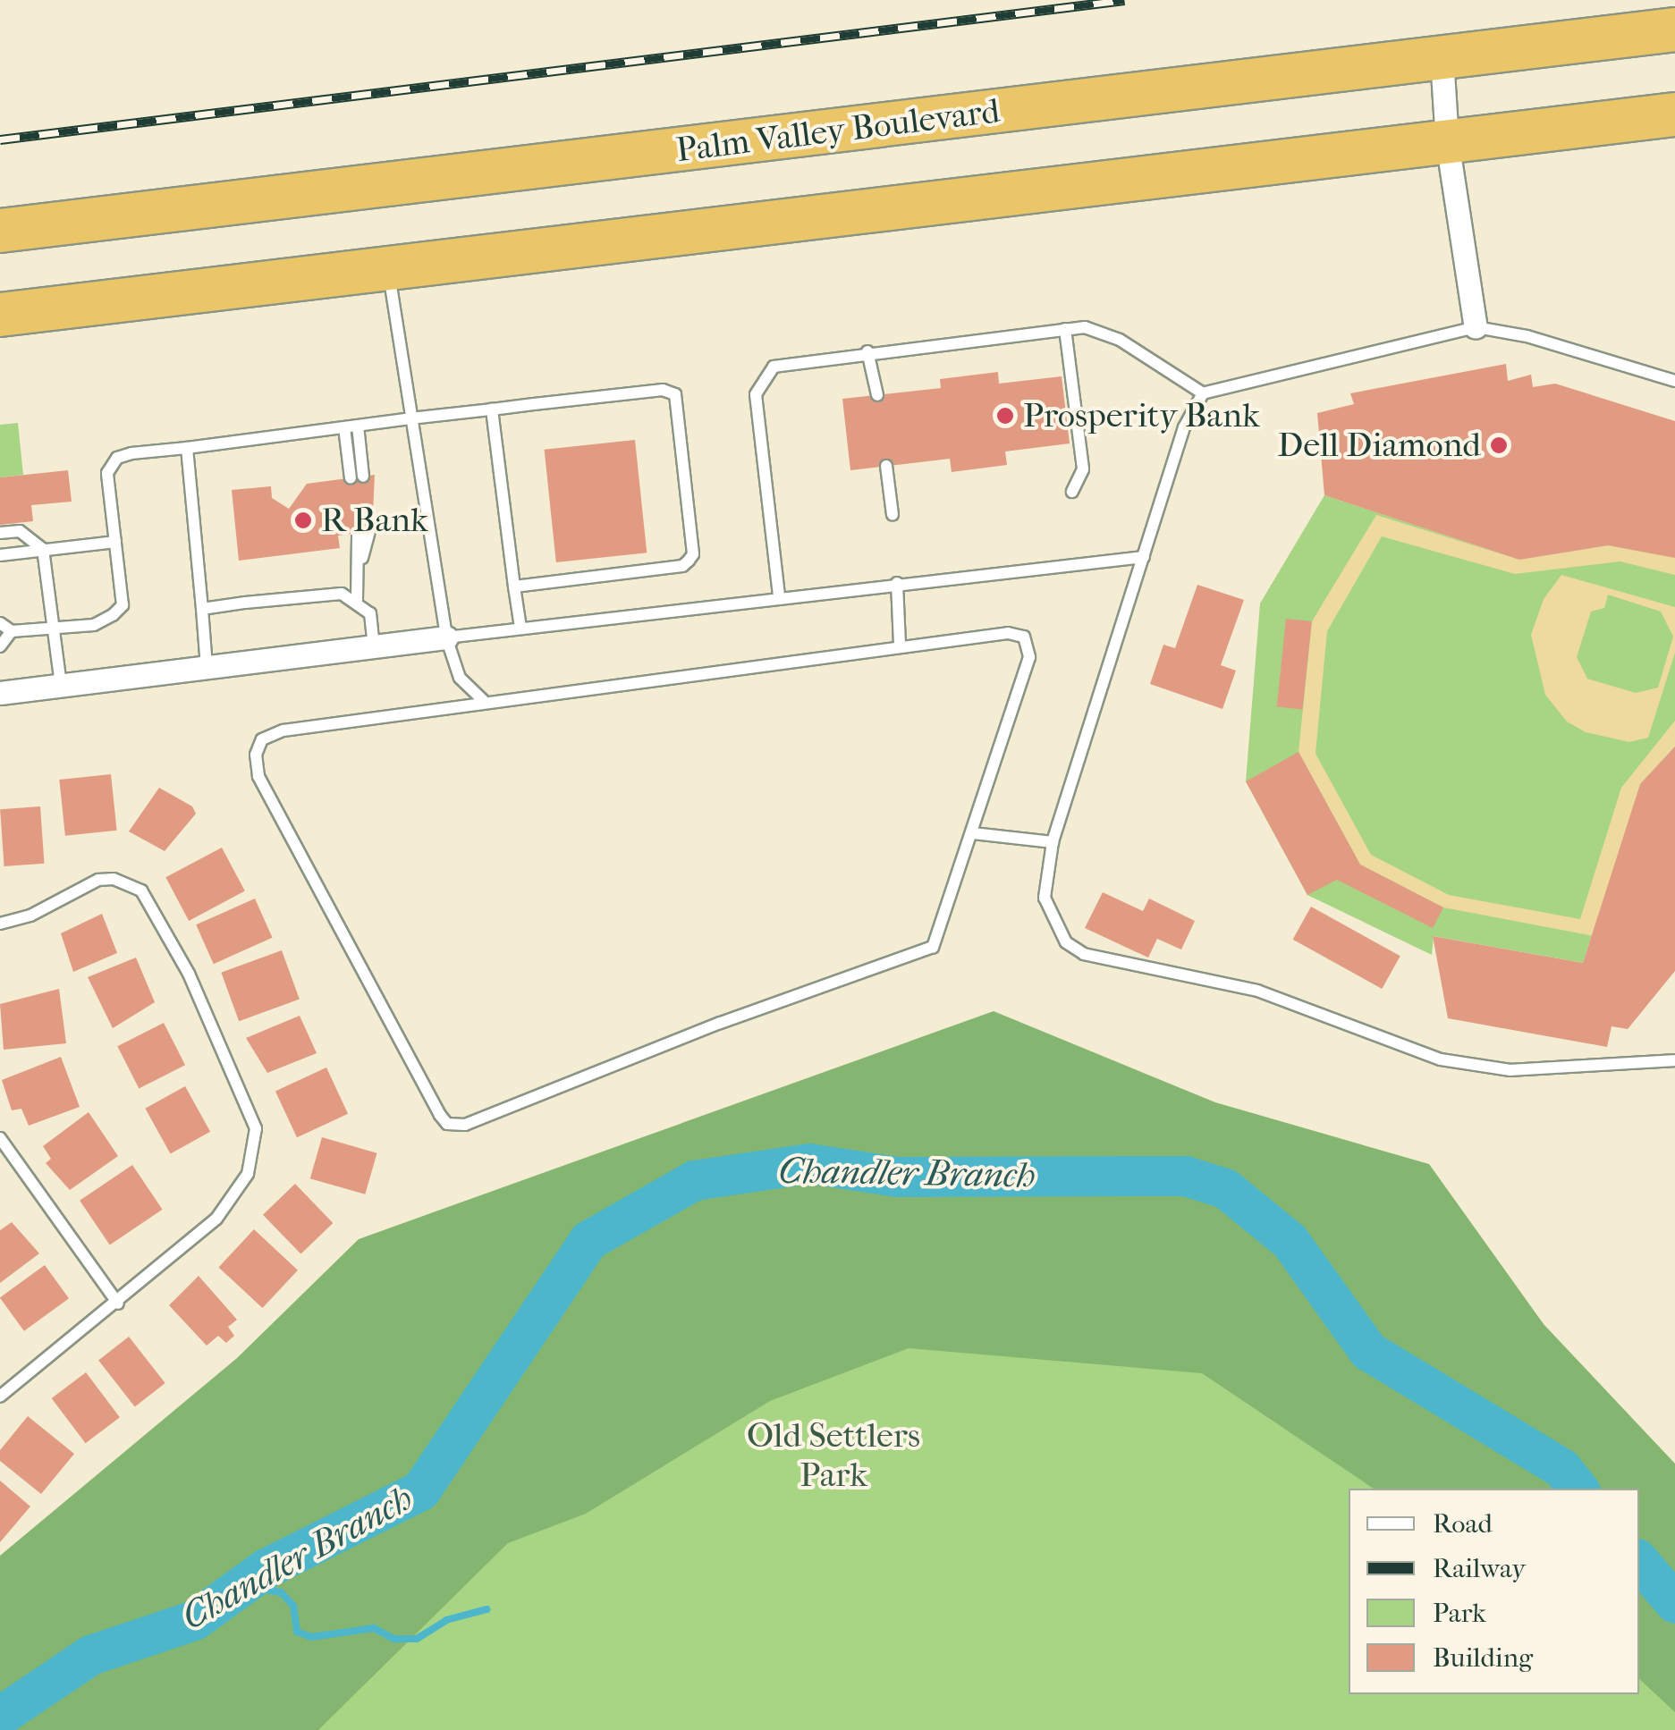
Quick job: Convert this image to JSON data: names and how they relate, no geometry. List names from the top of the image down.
{
  "streets": {
    "highway": ["Palm Valley Boulevard"]
  },
  "water": ["Chandler Branch"],
  "parks": ["Old Settlers Park"],
  "places": ["Prosperity Bank", "Dell Diamond", "R Bank"],
  "legend": [
    "Road",
    "Railway",
    "Park",
    "Building"
  ]
}
